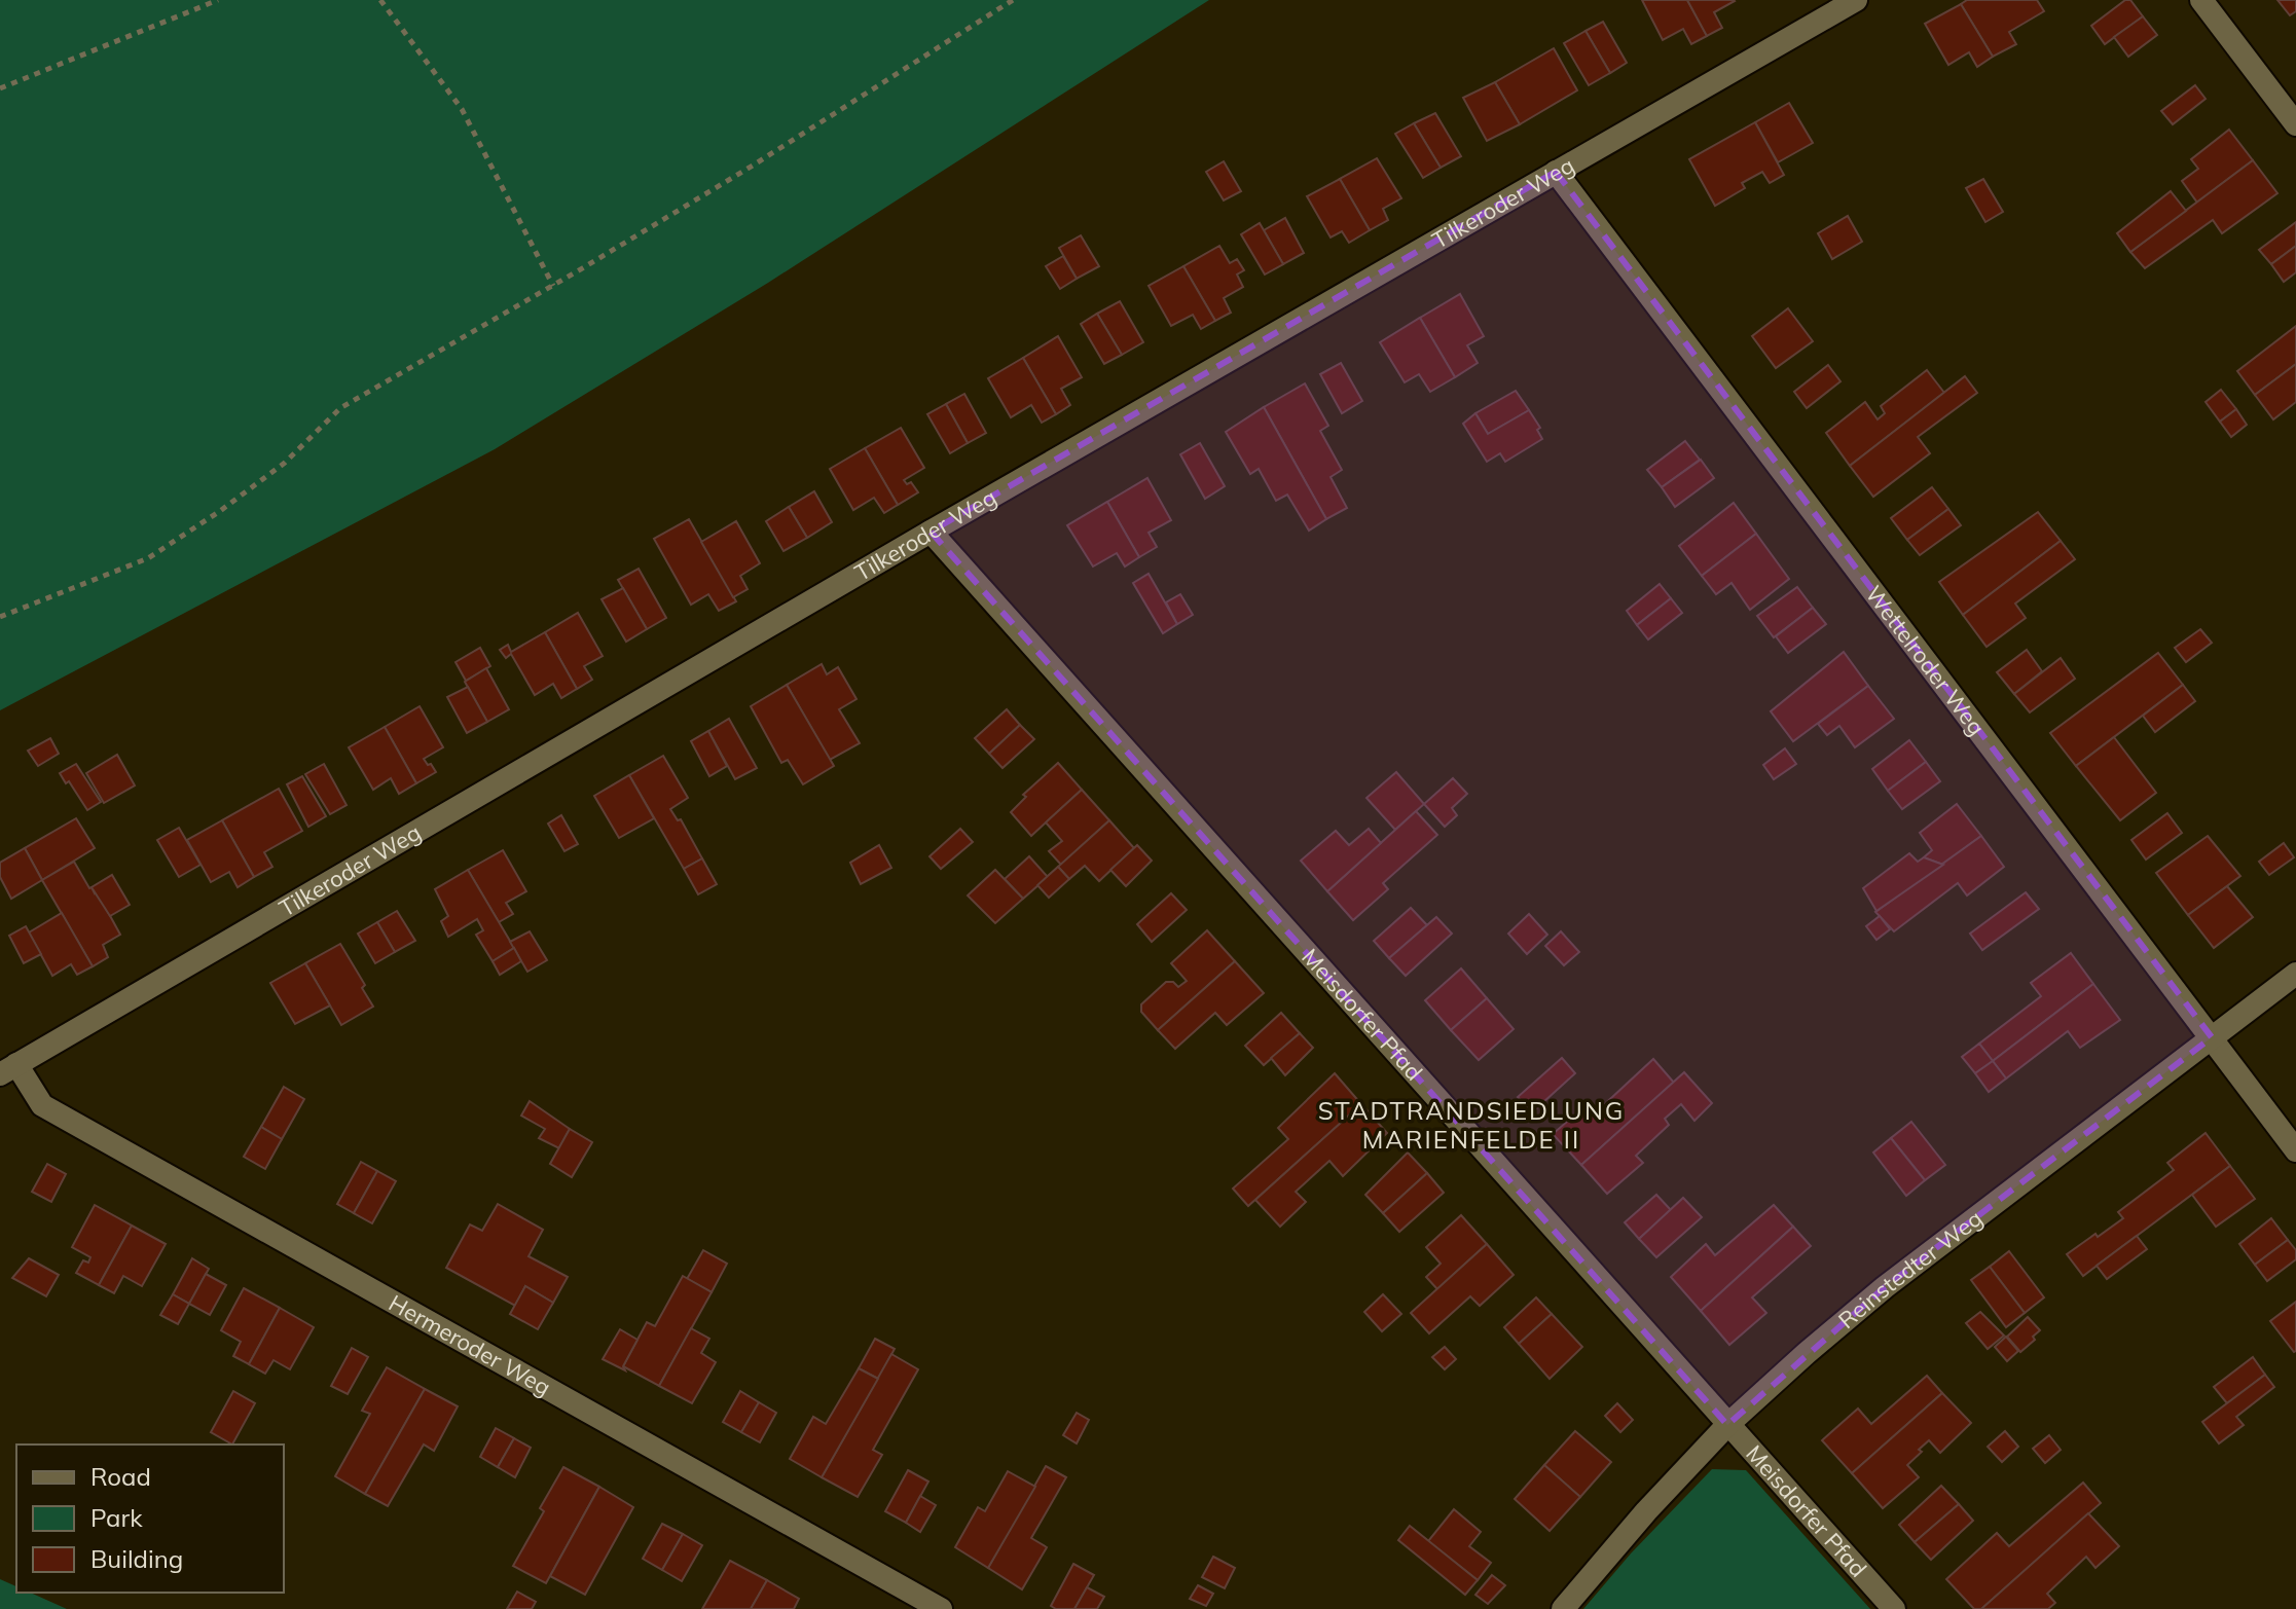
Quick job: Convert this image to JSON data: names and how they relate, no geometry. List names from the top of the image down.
{
  "streets": {
    "street": [
      "Tilkeroder Weg",
      "Wettelroder Weg",
      "Meisdorfer Pfad",
      "Reinstedter Weg",
      "Hermeroder Weg"
    ]
  },
  "crossings": [
    ["Tilkeroder Weg", "Wettelroder Weg"],
    ["Tilkeroder Weg", "Meisdorfer Pfad"],
    ["Tilkeroder Weg", "Hermeroder Weg"],
    ["Wettelroder Weg", "Reinstedter Weg"],
    ["Meisdorfer Pfad", "Reinstedter Weg"]
  ],
  "districts": ["STADTRANDSIEDLUNG MARIENFELDE II"],
  "legend": ["Road", "Park", "Building"]
}
